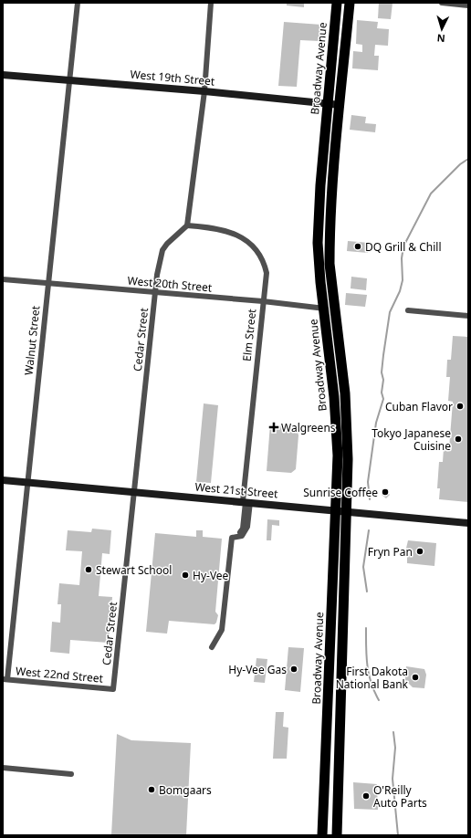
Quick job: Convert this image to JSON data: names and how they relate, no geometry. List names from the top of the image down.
{
  "streets": {
    "highway": ["Broadway Avenue"],
    "street": [
      "West 19th Street",
      "West 20th Street",
      "Elm Street",
      "Cedar Street",
      "Walnut Street",
      "West 21st Street",
      "West 22nd Street"
    ]
  },
  "crossings": [
    ["Broadway Avenue", "West 19th Street"],
    ["Broadway Avenue", "West 20th Street"],
    ["Broadway Avenue", "West 21st Street"],
    ["West 19th Street", "Walnut Street"],
    ["West 20th Street", "Elm Street"],
    ["West 20th Street", "Cedar Street"],
    ["West 20th Street", "Walnut Street"],
    ["Elm Street", "Cedar Street"],
    ["Elm Street", "West 21st Street"],
    ["Cedar Street", "West 21st Street"],
    ["Cedar Street", "West 22nd Street"],
    ["Walnut Street", "West 21st Street"],
    ["Walnut Street", "West 22nd Street"]
  ],
  "places": {
    "other": [
      "DQ Grill & Chill",
      "Cuban Flavor",
      "Tokyo Japanese Cuisine",
      "Sunrise Coffee",
      "Fryn Pan",
      "Stewart School",
      "Hy-Vee",
      "Hy-Vee Gas",
      "First Dakota National Bank",
      "Bomgaars",
      "O'Reilly Auto Parts"
    ],
    "health": ["Walgreens"]
  },
  "north": "bottom"
}
